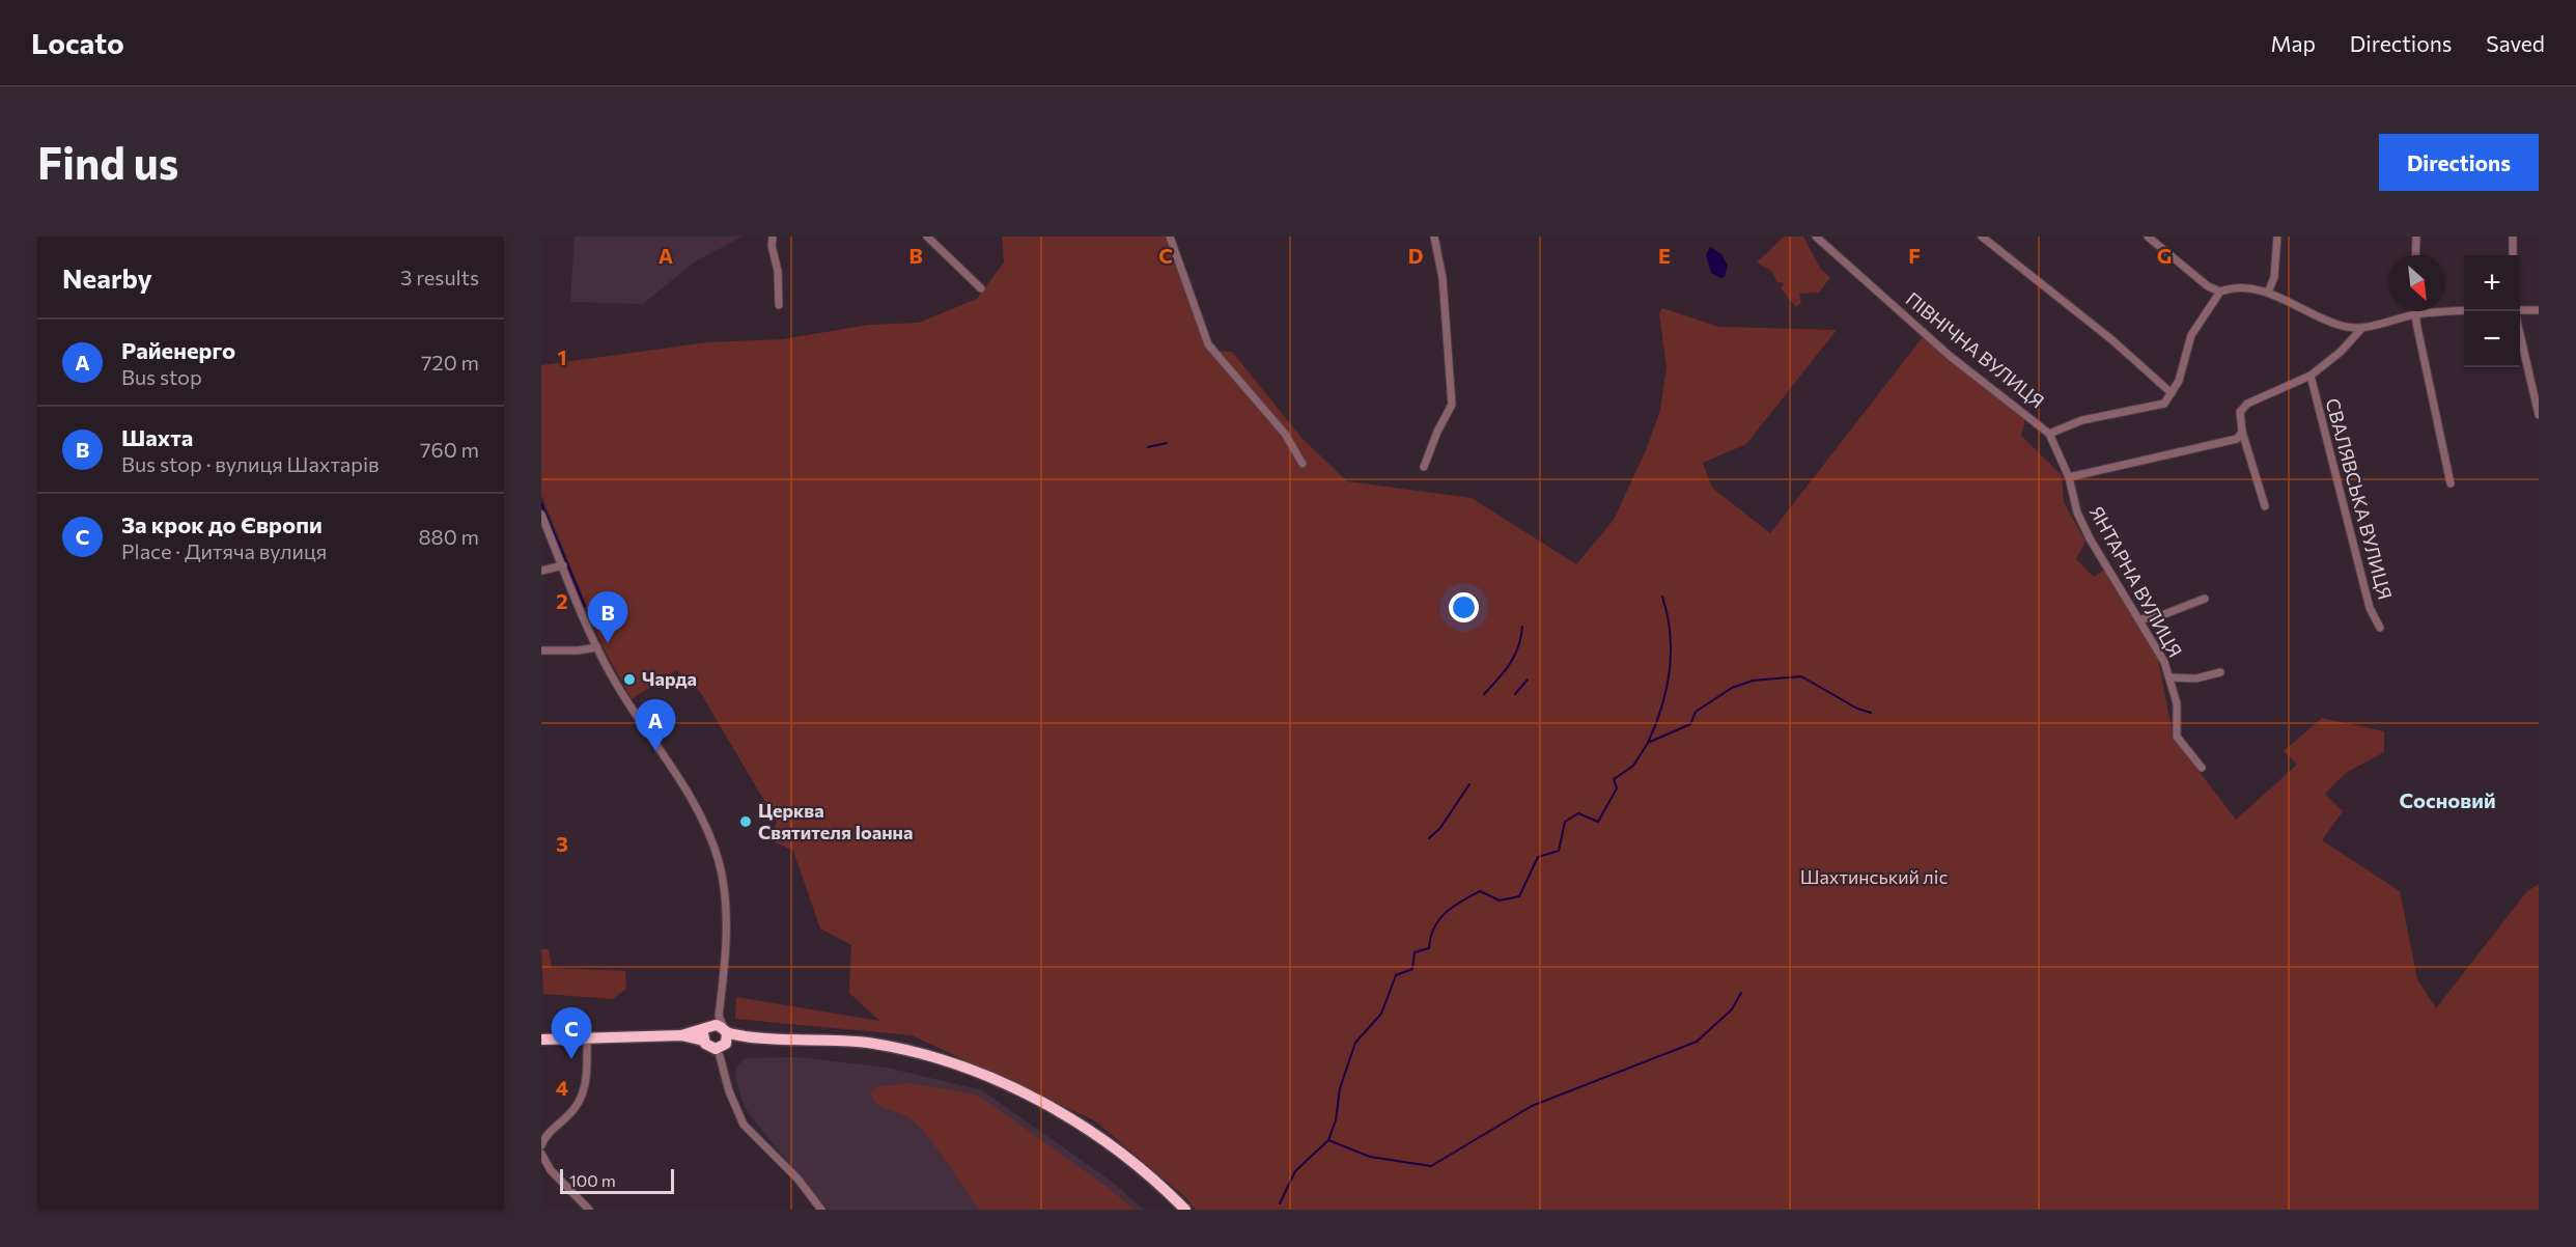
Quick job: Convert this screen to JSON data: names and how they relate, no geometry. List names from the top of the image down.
{
  "streets": {
    "street": ["ПІВНІЧНА ВУЛИЦЯ", "СВАЛЯВСЬКА ВУЛИЦЯ", "ЯНТАРНА ВУЛИЦЯ"]
  },
  "crossings": [
    ["ПІВНІЧНА ВУЛИЦЯ", "ЯНТАРНА ВУЛИЦЯ"]
  ],
  "districts": ["Сосновий"],
  "parks": ["Шахтинський ліс"],
  "places": ["Чарда", "Церква Святителя Іоанна"],
  "scale_bar": "100 m",
  "north": "bottom right",
  "page": {
    "header": "Locato",
    "nav": ["Map", "Directions", "Saved"],
    "buttons": "Directions",
    "title": "Find us",
    "heading": ["Nearby", "3 results"],
    "map_buttons": ["+", "−"],
    "list": [
      {
        "mark": "A",
        "name": "Райенерго",
        "note": "Bus stop",
        "value": "720 m"
      },
      {
        "mark": "B",
        "name": "Шахта",
        "note": "Bus stop · вулиця Шахтарів",
        "value": "760 m"
      },
      {
        "mark": "C",
        "name": "За крок до Європи",
        "note": "Place · Дитяча вулиця",
        "value": "880 m"
      }
    ],
    "pins": ["B", "A", "C"],
    "scale": "100 m"
  },
  "grid": {
    "columns": [
      "A",
      "B",
      "C",
      "D",
      "E",
      "F",
      "G"
    ],
    "rows": [
      "1",
      "2",
      "3",
      "4"
    ]
  }
}
